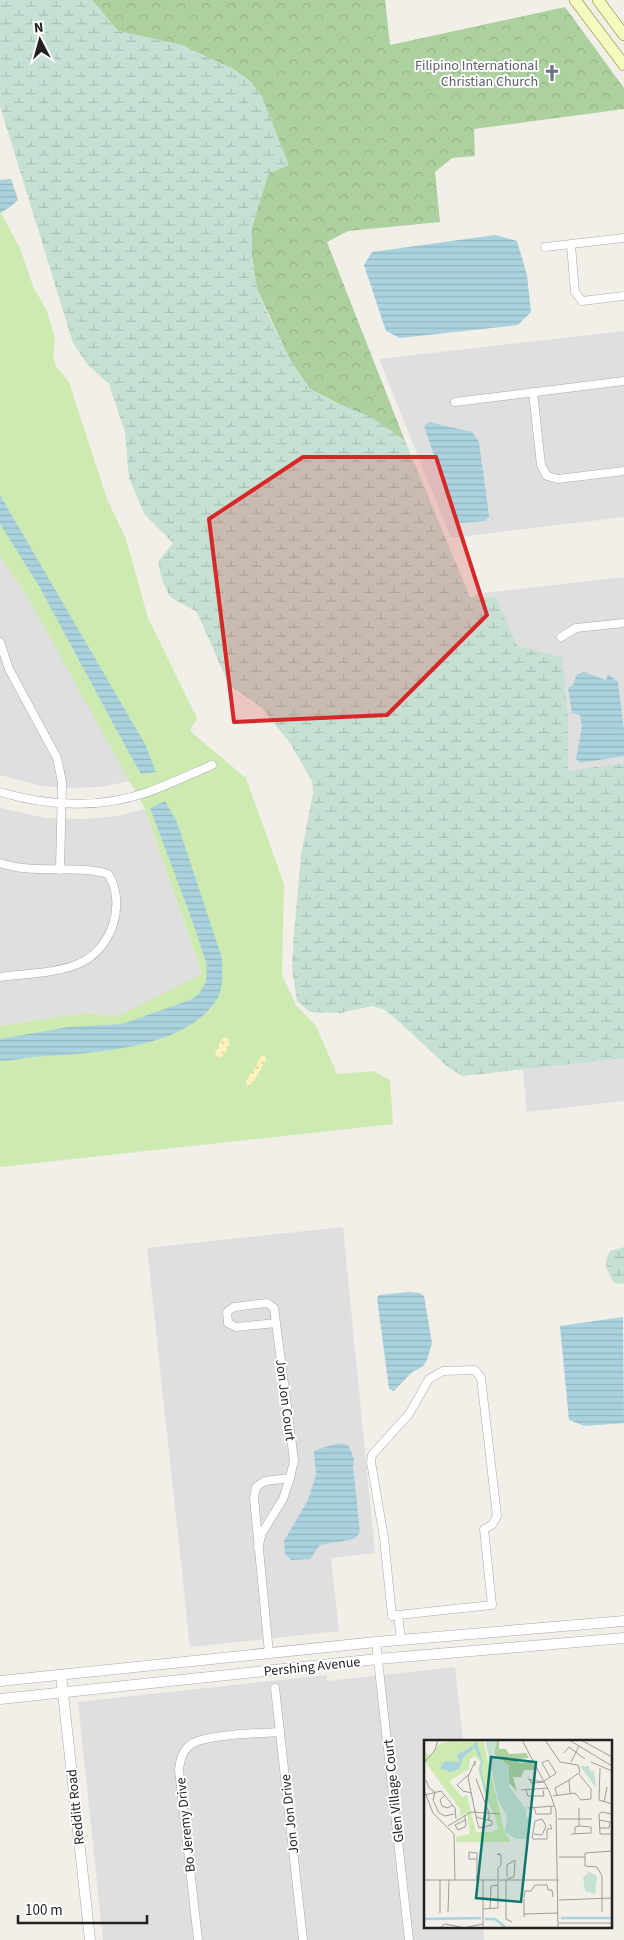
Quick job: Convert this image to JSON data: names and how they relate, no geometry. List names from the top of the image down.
{
  "streets": {
    "street": [
      "Jon Jon Court",
      "Pershing Avenue",
      "Glen Village Court",
      "Redditt Road",
      "Jon Jon Drive",
      "Bo Jeremy Drive"
    ]
  },
  "crossings": [
    ["Jon Jon Court", "Pershing Avenue"],
    ["Pershing Avenue", "Glen Village Court"],
    ["Pershing Avenue", "Redditt Road"],
    ["Jon Jon Drive", "Bo Jeremy Drive"]
  ],
  "places": {
    "church": ["Filipino International Christian Church"]
  },
  "scale_bar": "100 m",
  "north": "top"
}
